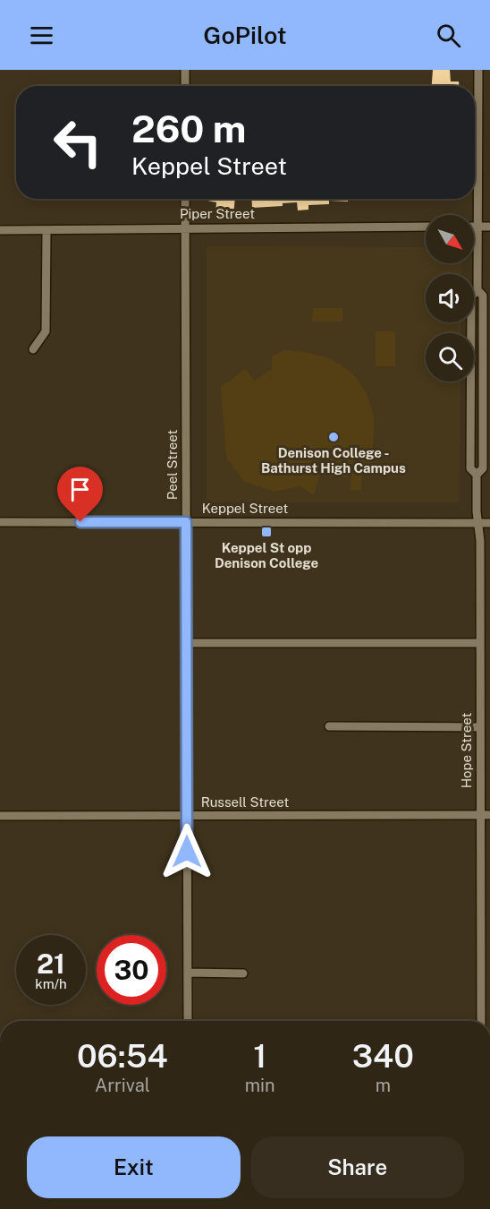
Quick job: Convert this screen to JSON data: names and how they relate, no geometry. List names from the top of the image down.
{
  "streets": {
    "street": [
      "Piper Street",
      "Peel Street",
      "Keppel Street",
      "Hope Street",
      "Russell Street"
    ]
  },
  "crossings": [
    ["Piper Street", "Peel Street"],
    ["Peel Street", "Keppel Street"],
    ["Peel Street", "Russell Street"],
    ["Keppel Street", "Hope Street"],
    ["Hope Street", "Russell Street"]
  ],
  "places": {
    "other": ["Denison College - Bathurst High Campus"],
    "transit": ["Keppel St opp Denison College"]
  },
  "north": "bottom right",
  "page": {
    "header": "GoPilot",
    "turn": ["260 m", "Keppel Street"],
    "speed": "21 km/h",
    "limit": "30",
    "eta": [
      "06:54",
      "Arrival",
      "1",
      "min",
      "340",
      "m"
    ],
    "buttons": ["Exit", "Share"]
  }
}
